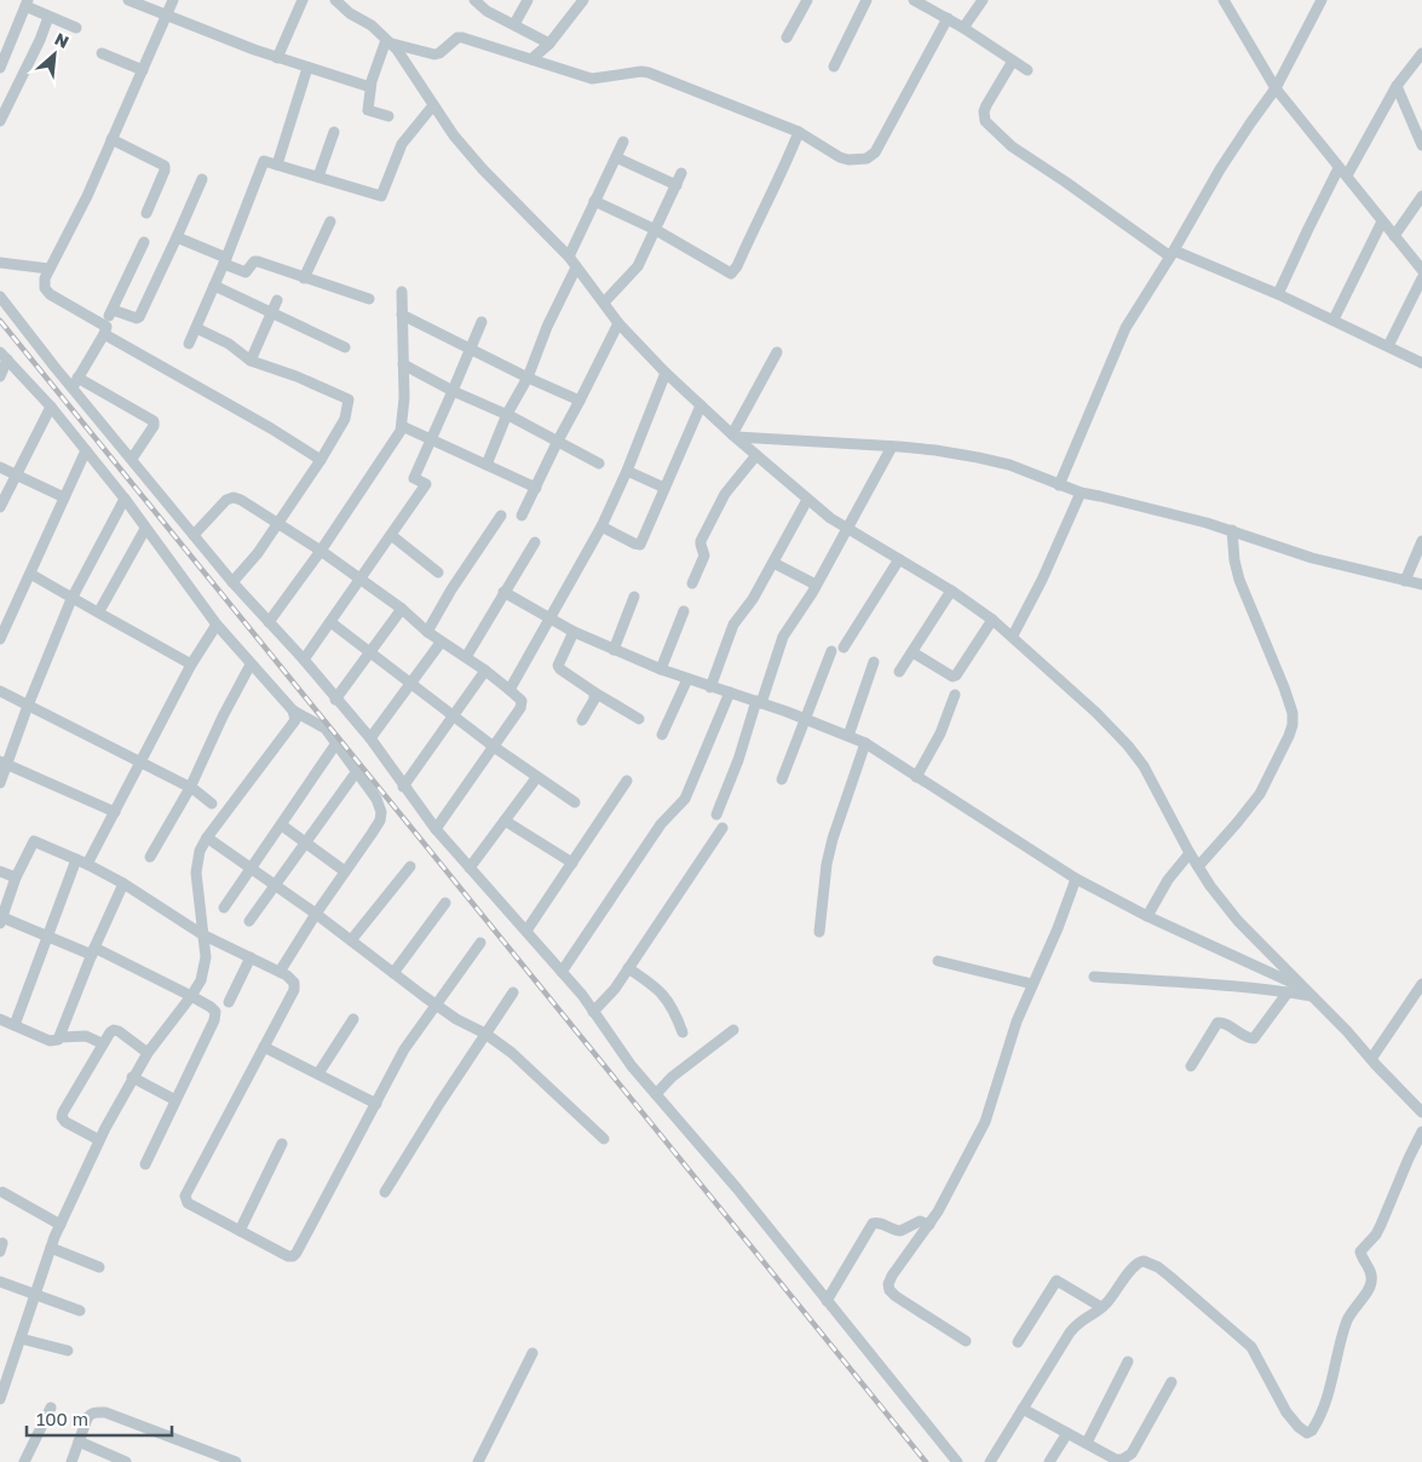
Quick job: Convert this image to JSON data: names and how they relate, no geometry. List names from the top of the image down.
{
  "scale_bar": "100 m",
  "north": "top right"
}
